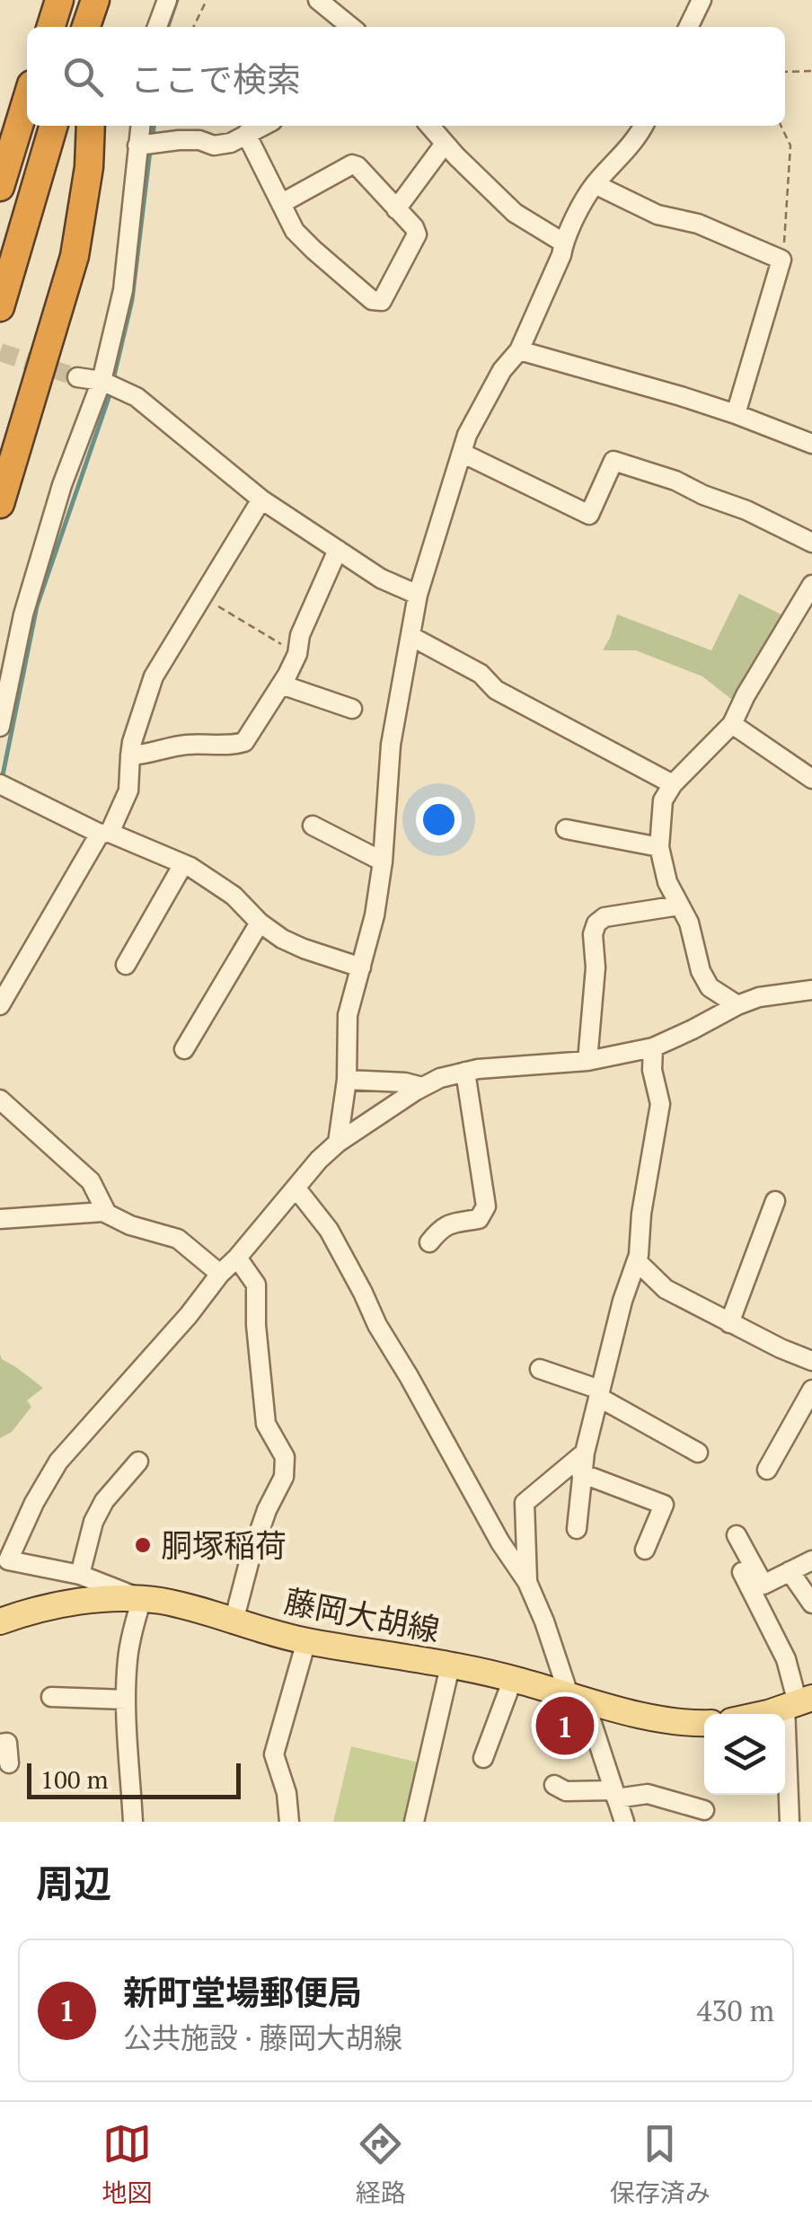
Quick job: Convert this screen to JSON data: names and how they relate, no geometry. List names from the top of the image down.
{
  "streets": {
    "main road": ["藤岡大胡線"]
  },
  "places": ["胴塚稲荷"],
  "scale_bar": "100 m",
  "page": {
    "search": "ここで検索",
    "pins": "1",
    "scale": "100 m",
    "heading": "周辺",
    "list": [
      {
        "mark": "1",
        "name": "新町堂場郵便局",
        "note": "公共施設 · 藤岡大胡線",
        "value": "430 m"
      }
    ],
    "nav": ["地図", "経路", "保存済み"]
  }
}
